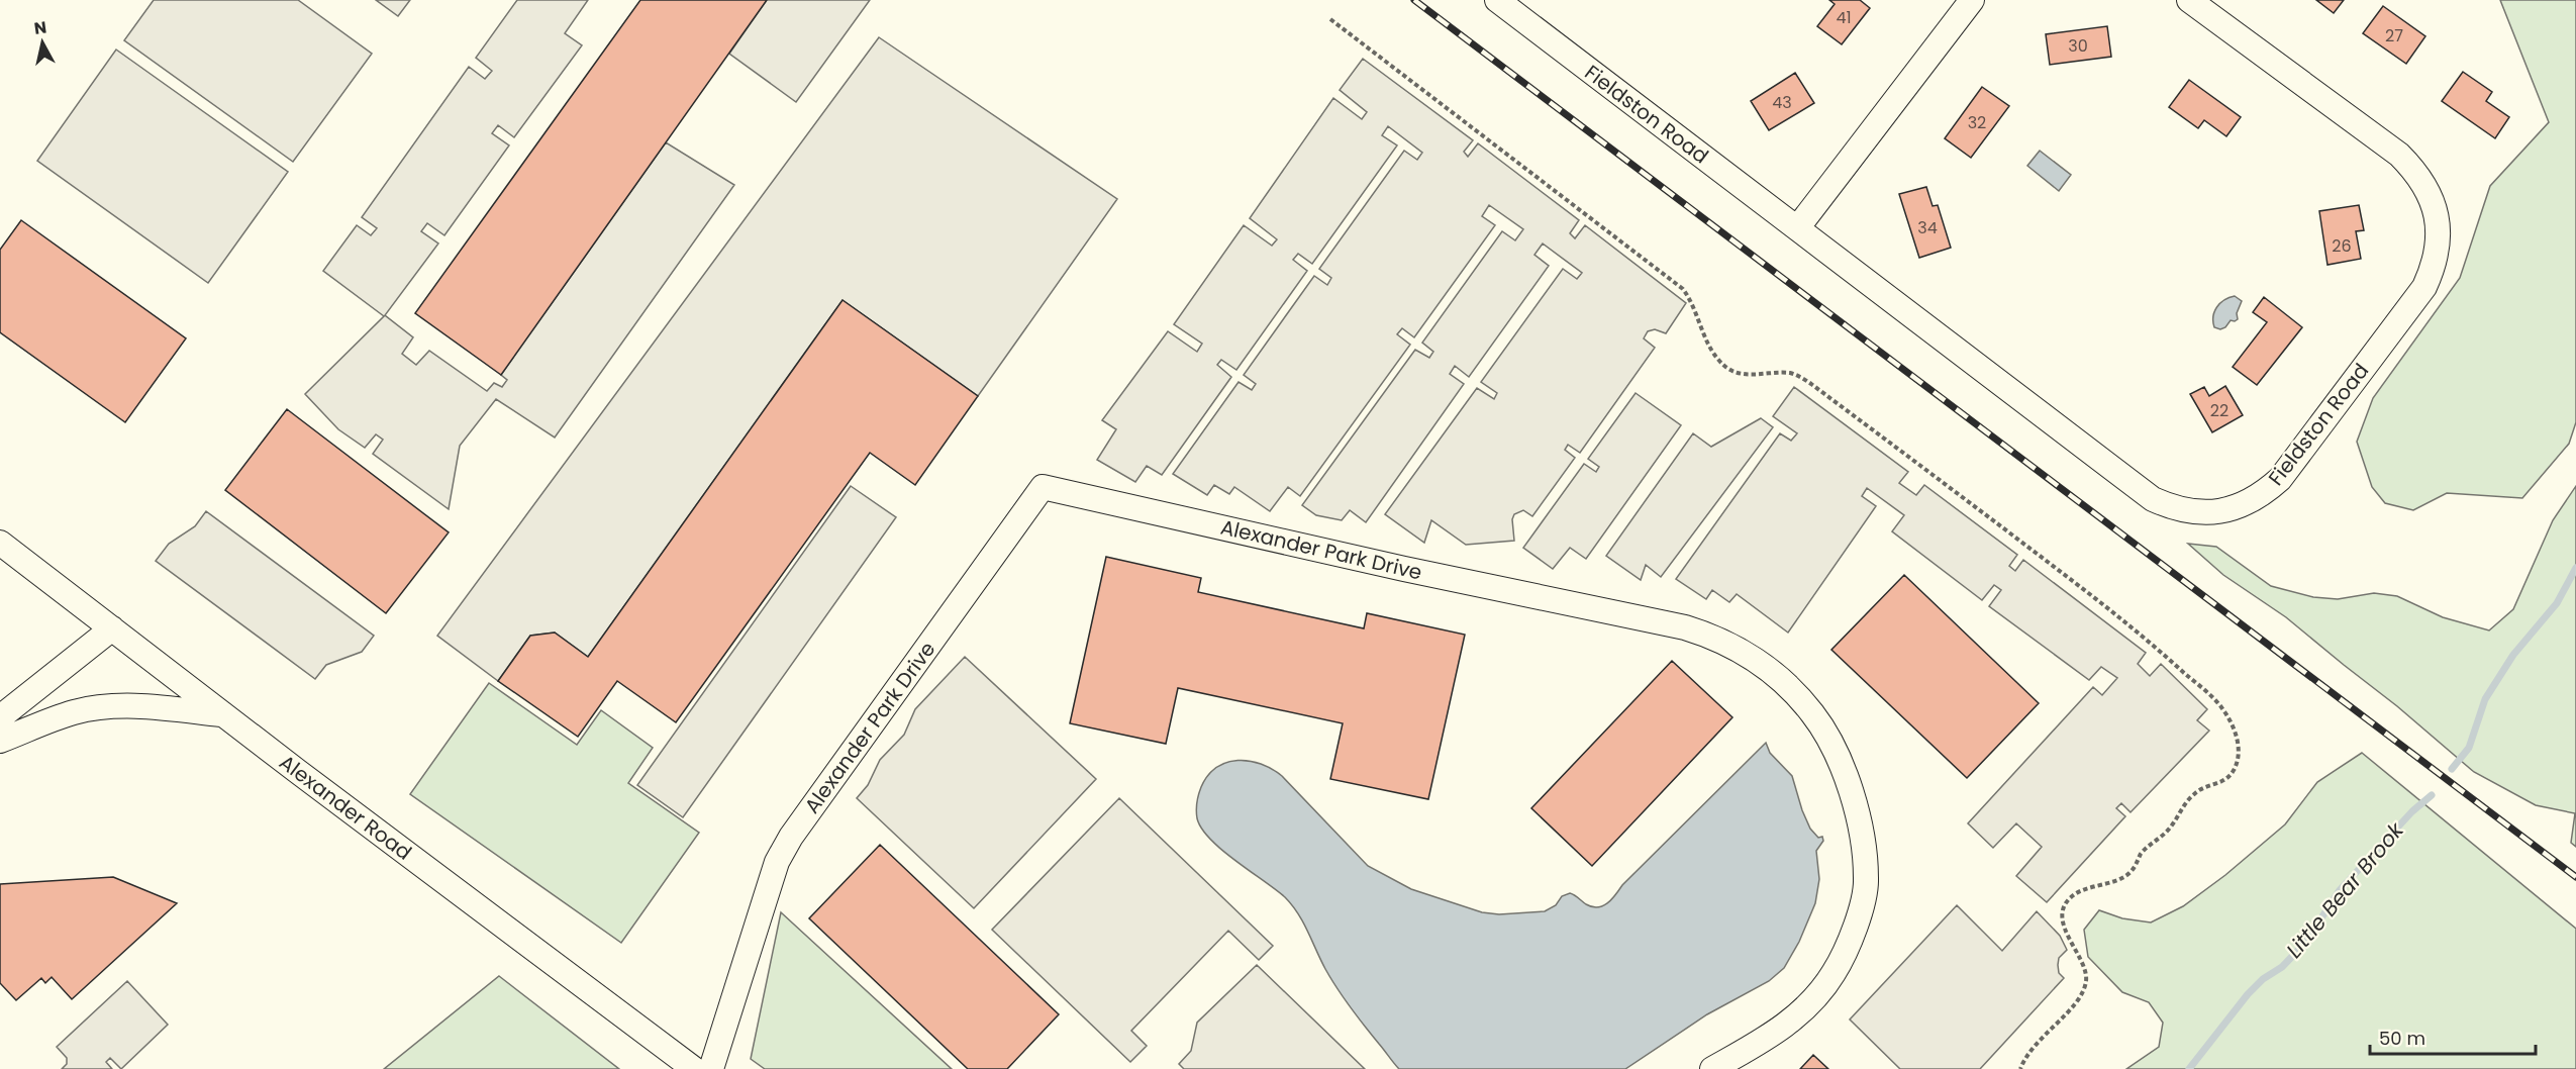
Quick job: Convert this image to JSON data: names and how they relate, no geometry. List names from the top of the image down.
{
  "streets": {
    "street": ["Fieldston Road", "Alexander Park Drive", "Alexander Road"]
  },
  "water": ["Little Bear Brook"],
  "house_numbers": [
    "41",
    "27",
    "30",
    "43",
    "32",
    "34",
    "26",
    "22"
  ],
  "scale_bar": "50 m",
  "north": "top"
}
